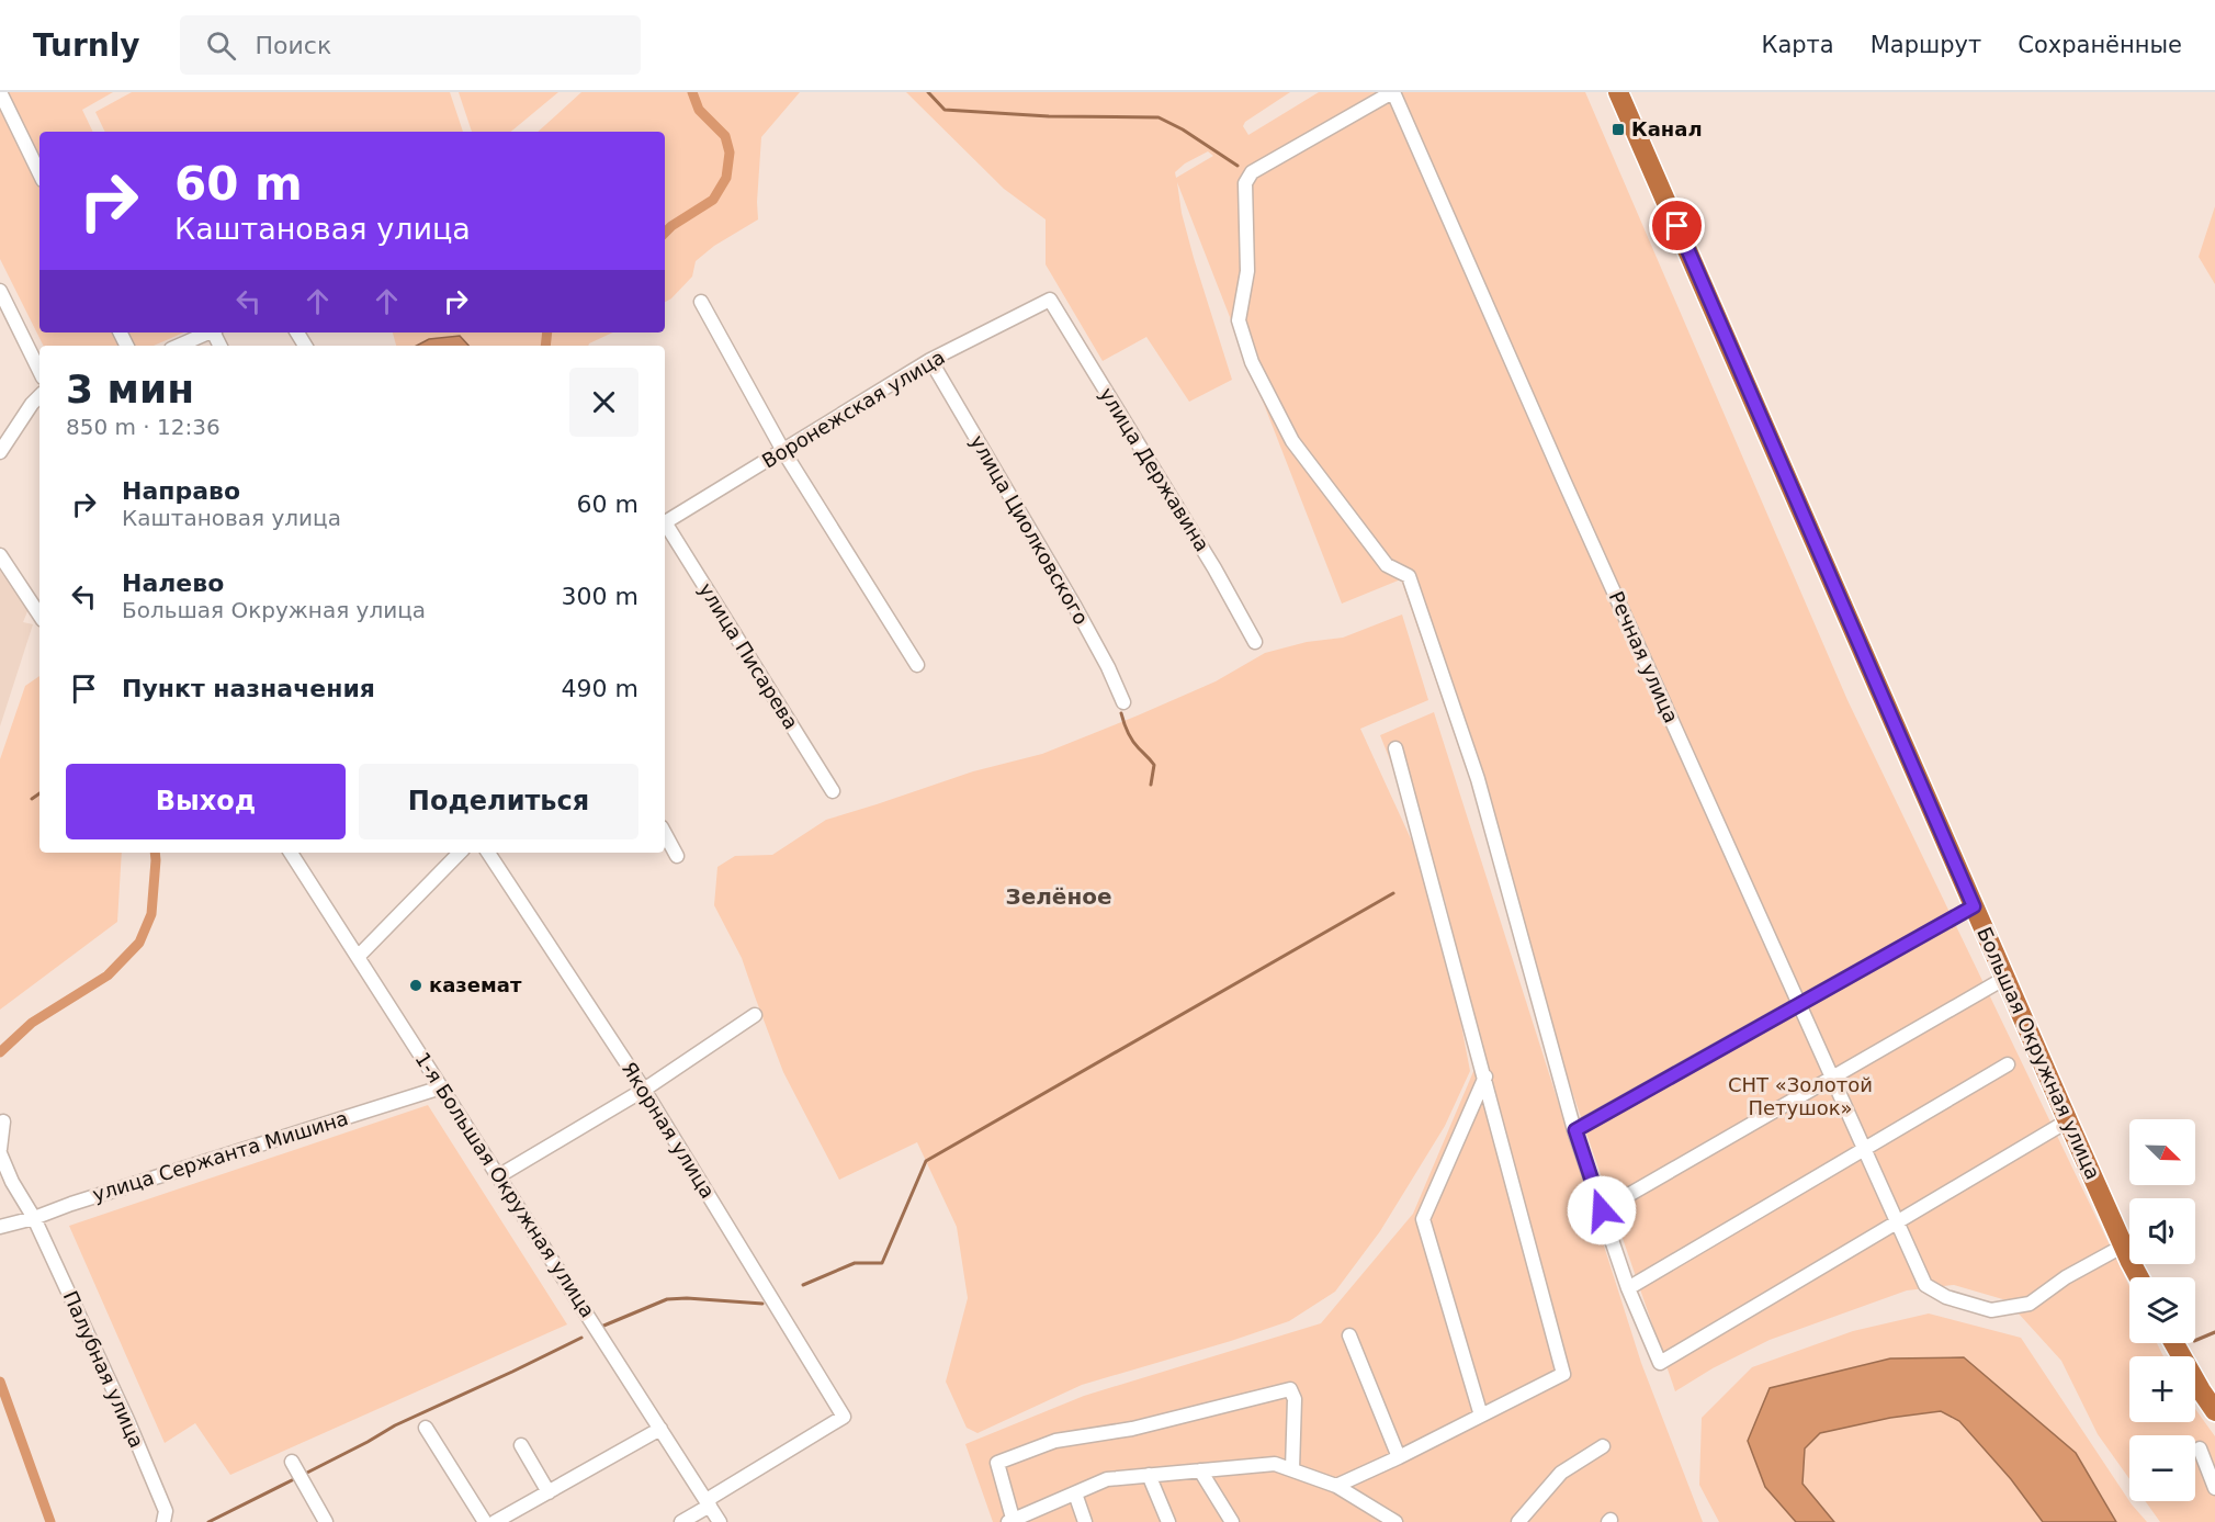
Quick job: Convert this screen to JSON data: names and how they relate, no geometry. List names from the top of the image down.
{
  "streets": {
    "highway": ["Большая Окружная улица"],
    "street": [
      "Воронежская улица",
      "улица Державина",
      "улица Циолковского",
      "улица Писарева",
      "Речная улица",
      "Якорная улица",
      "улица Сержанта Мишина",
      "1-я Большая Окружная улица",
      "Палубная улица"
    ]
  },
  "crossings": [
    ["Воронежская улица", "улица Державина"],
    ["Воронежская улица", "улица Циолковского"],
    ["Речная улица", "Большая Окружная улица"],
    ["Якорная улица", "1-я Большая Окружная улица"],
    ["улица Сержанта Мишина", "1-я Большая Окружная улица"],
    ["улица Сержанта Мишина", "Палубная улица"]
  ],
  "districts": ["Зелёное"],
  "parks": ["СНТ «Золотой Петушок»"],
  "places": {
    "transit": ["Канал"],
    "other": ["каземат"]
  },
  "north": "bottom right",
  "page": {
    "header": "Turnly",
    "search": "Поиск",
    "nav": ["Карта", "Маршрут", "Сохранённые"],
    "turn": ["60 m", "Каштановая улица"],
    "heading": ["3 мин", "850 m · 12:36"],
    "list": [
      {
        "name": "Направо",
        "note": "Каштановая улица",
        "value": "60 m"
      },
      {
        "name": "Налево",
        "note": "Большая Окружная улица",
        "value": "300 m"
      },
      {
        "name": "Пункт назначения",
        "value": "490 m"
      }
    ],
    "buttons": ["Выход", "Поделиться"],
    "map_buttons": ["+", "−"]
  }
}
